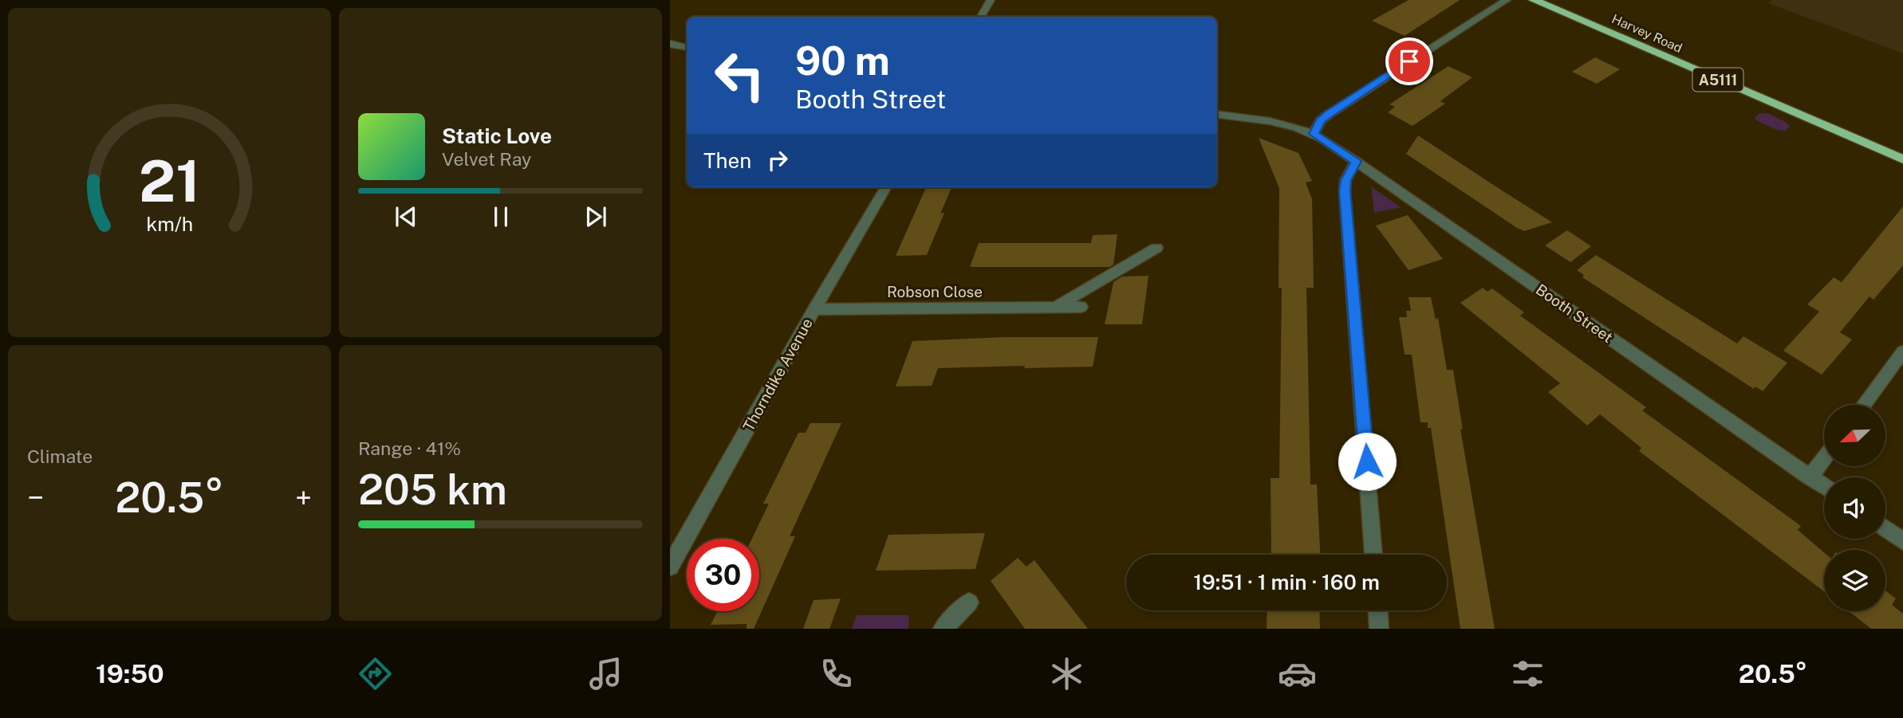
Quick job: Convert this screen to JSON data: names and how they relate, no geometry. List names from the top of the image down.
{
  "streets": {
    "highway": ["Harvey Road", "A5111"],
    "street": ["Robson Close", "Booth Street", "Thorndike Avenue"]
  },
  "crossings": [
    ["Robson Close", "Thorndike Avenue"]
  ],
  "north": "bottom left",
  "page": {
    "turn": ["90 m", "Booth Street"],
    "song": ["Static Love", "Velvet Ray"],
    "then": "Then",
    "tile": [
      "Climate",
      ["Range · 41%", "205 km"]
    ],
    "heat": ["−", "20.5°", "+"],
    "limit": "30",
    "trip": "19:51 · 1 min · 160 m",
    "tabs": ["19:50", "20.5°"],
    "gauge": ["21", "km/h"]
  }
}
